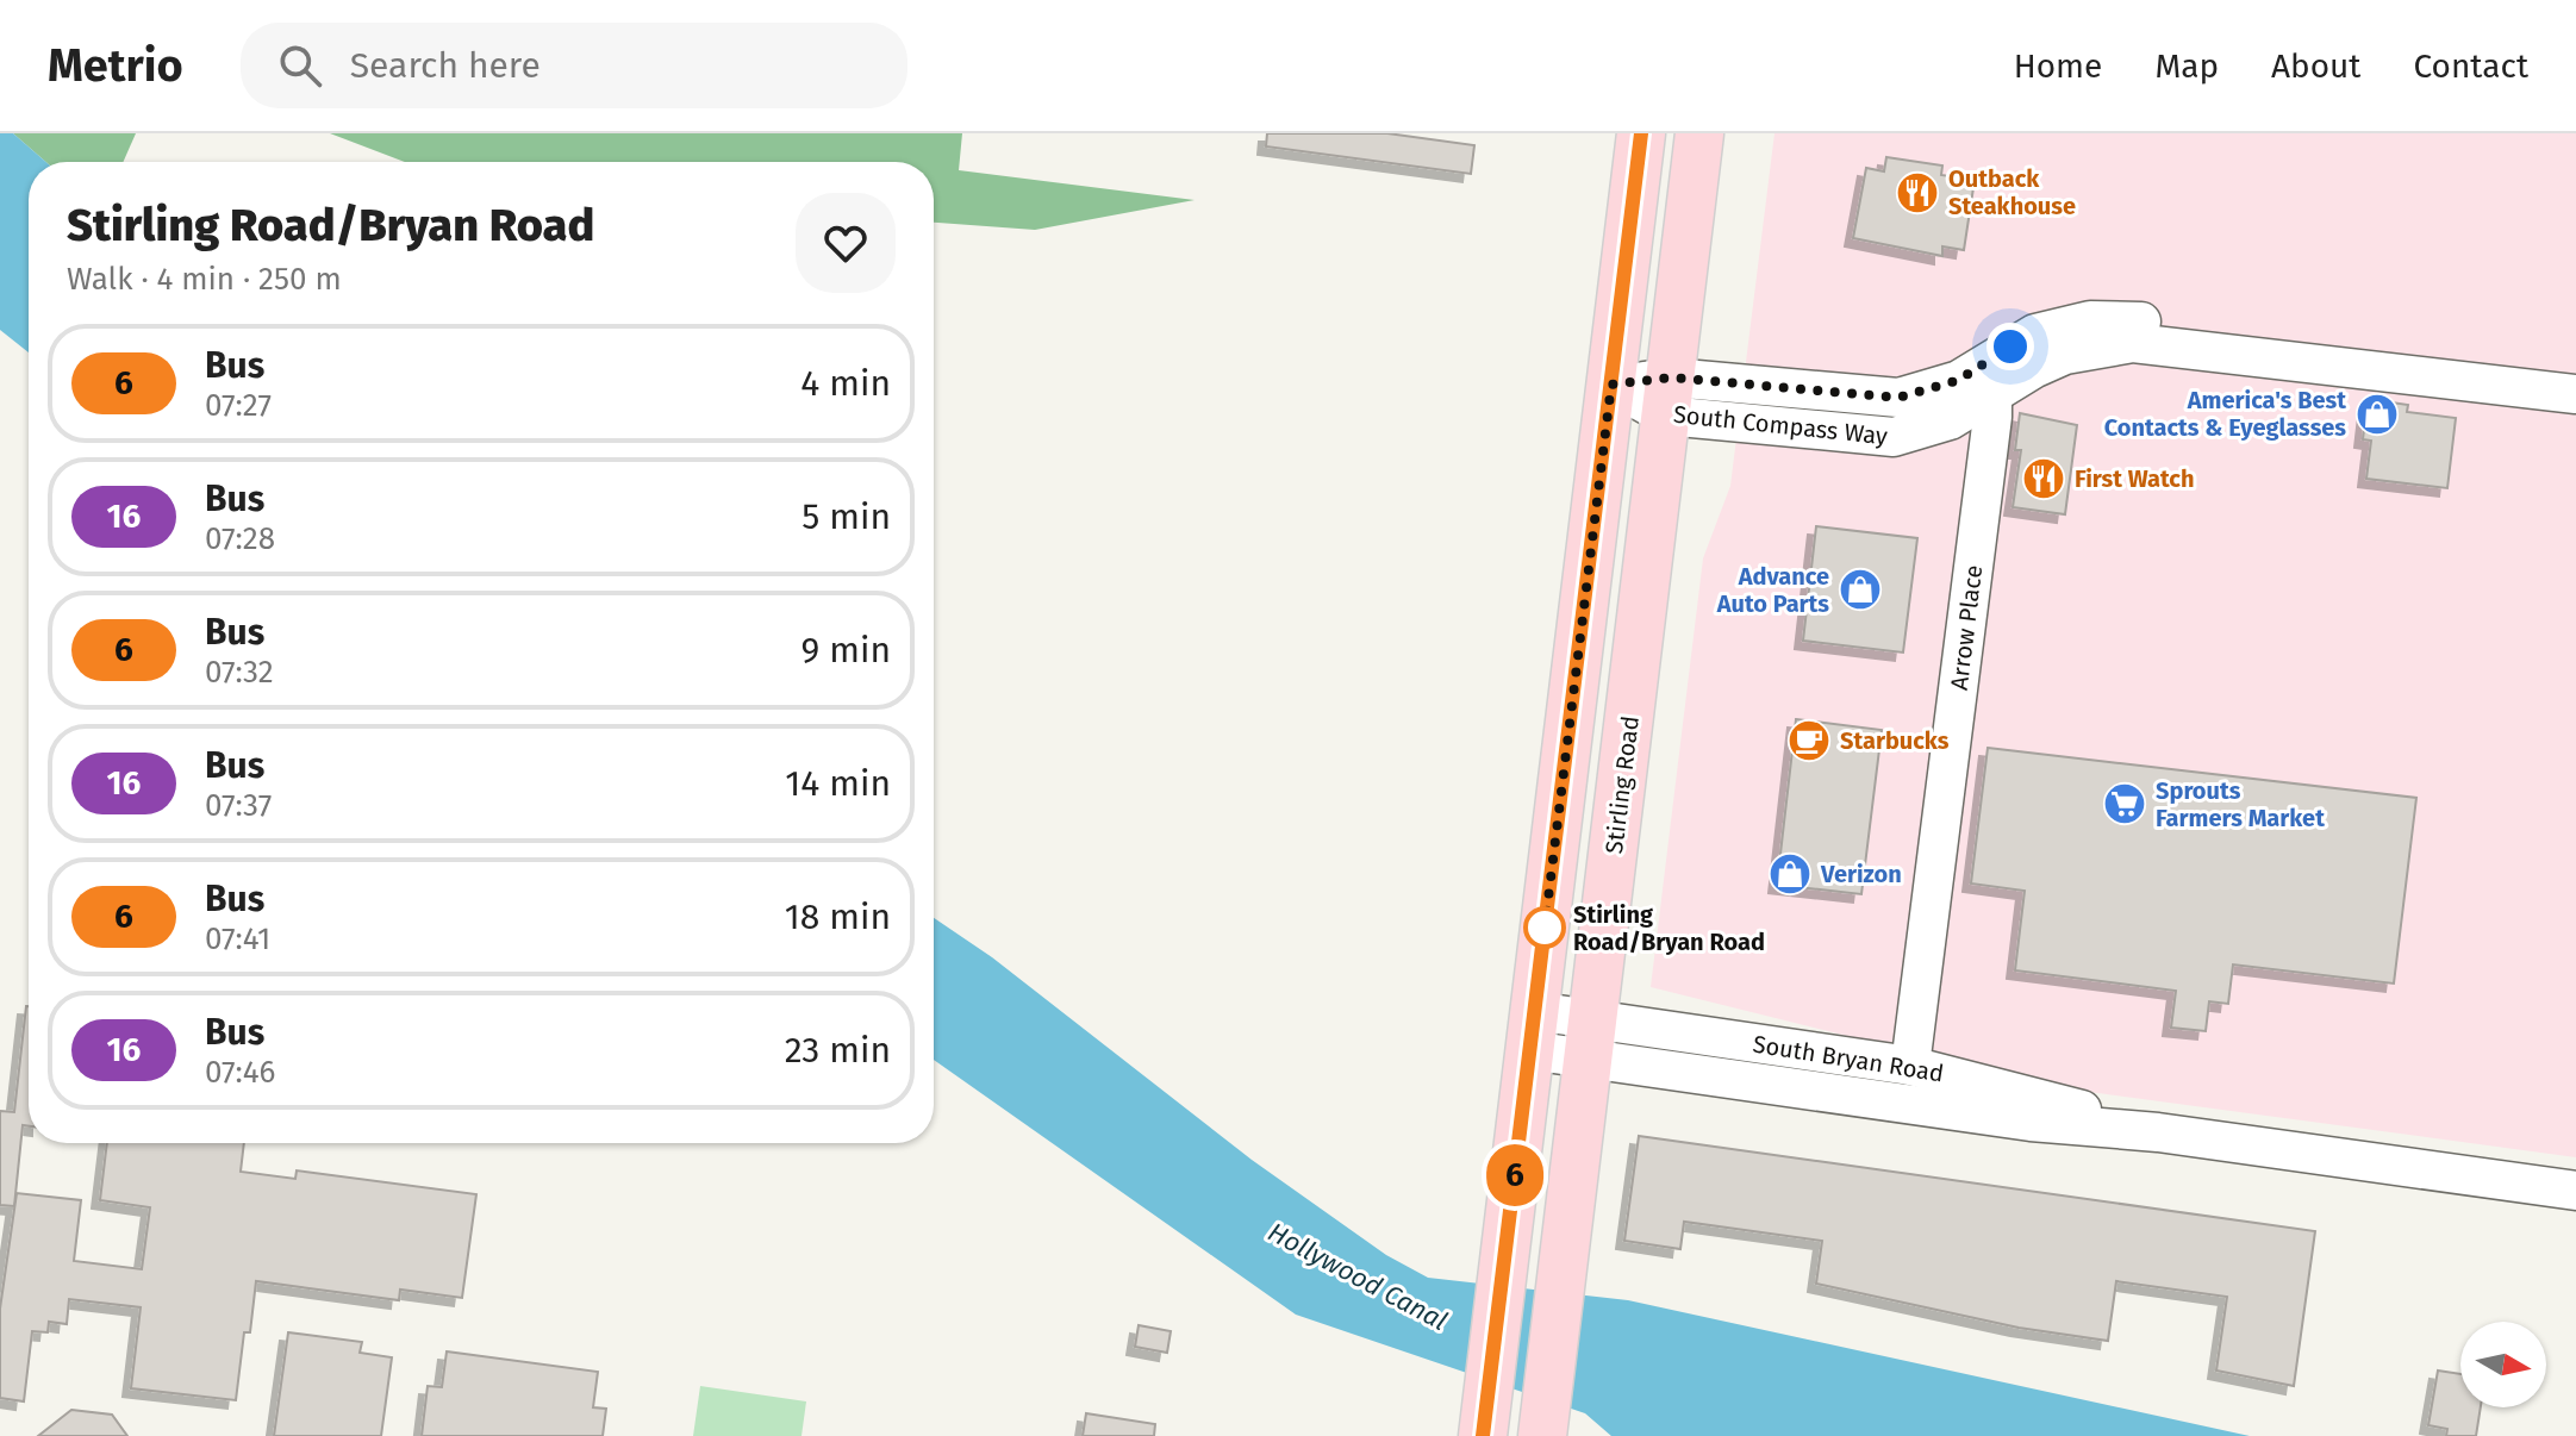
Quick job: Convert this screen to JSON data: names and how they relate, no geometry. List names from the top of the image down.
{
  "streets": {
    "main road": ["Stirling Road"],
    "street": ["South Compass Way", "Arrow Place", "South Bryan Road"]
  },
  "crossings": [
    ["South Compass Way", "Arrow Place"],
    ["South Compass Way", "Stirling Road"],
    ["Arrow Place", "South Bryan Road"],
    ["Stirling Road", "South Bryan Road"]
  ],
  "water": ["Hollywood Canal"],
  "places": {
    "restaurant": ["Outback Steakhouse", "First Watch"],
    "shop": ["America's Best Contacts & Eyeglasses", "Advance Auto Parts", "Verizon"],
    "cafe": ["Starbucks"],
    "supermarket": ["Sprouts Farmers Market"],
    "other": ["Stirling Road/Bryan Road"]
  },
  "lines": ["bus line 6"],
  "north": "right",
  "page": {
    "header": "Metrio",
    "search": "Search here",
    "nav": [
      "Home",
      "Map",
      "About",
      "Contact"
    ],
    "on_map": "6",
    "heading": ["Stirling Road/Bryan Road", "Walk · 4 min · 250 m"],
    "list": [
      {
        "mark": "6",
        "name": "Bus",
        "note": "07:27",
        "value": "4 min"
      },
      {
        "mark": "16",
        "name": "Bus",
        "note": "07:28",
        "value": "5 min"
      },
      {
        "mark": "6",
        "name": "Bus",
        "note": "07:32",
        "value": "9 min"
      },
      {
        "mark": "16",
        "name": "Bus",
        "note": "07:37",
        "value": "14 min"
      },
      {
        "mark": "6",
        "name": "Bus",
        "note": "07:41",
        "value": "18 min"
      },
      {
        "mark": "16",
        "name": "Bus",
        "note": "07:46",
        "value": "23 min"
      }
    ]
  }
}
